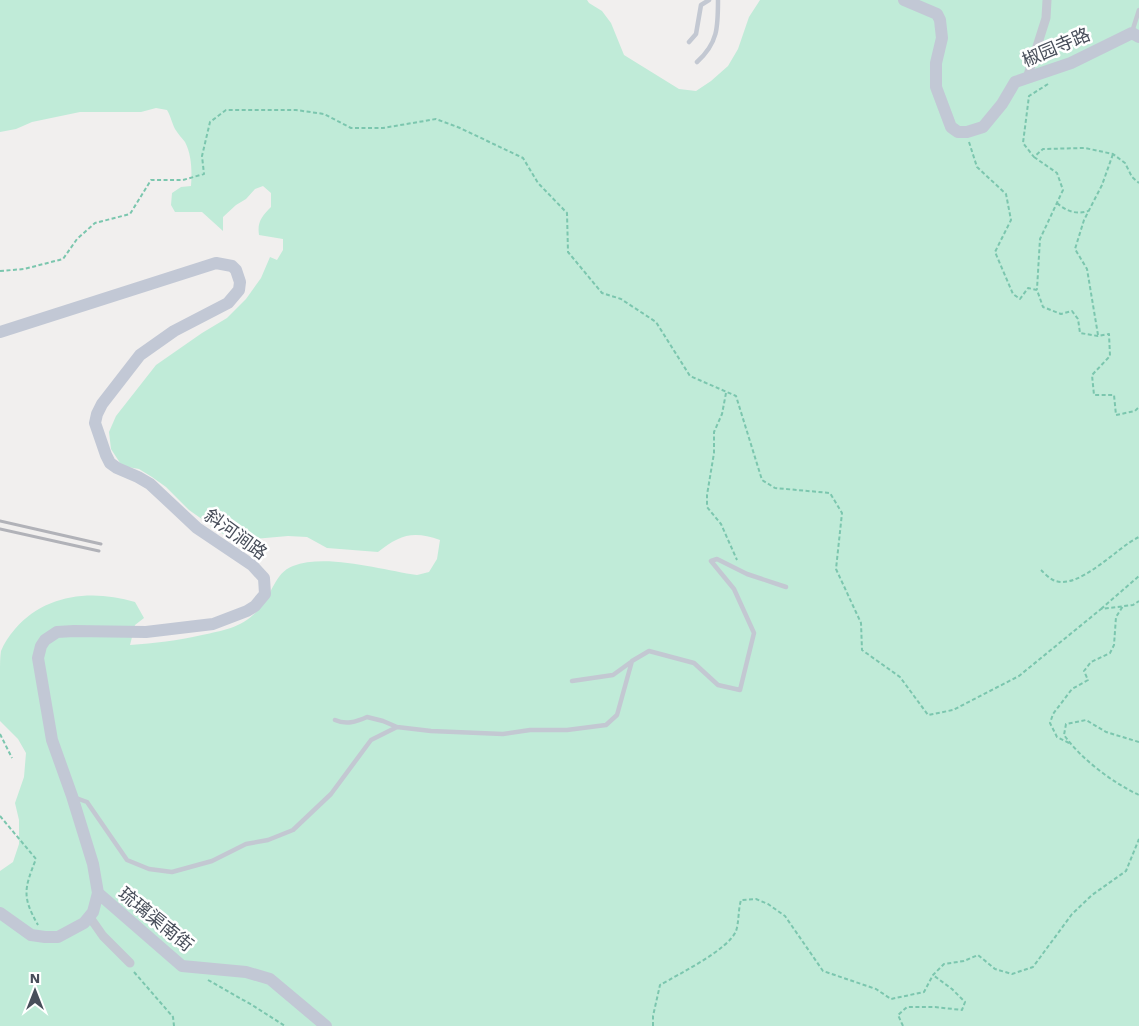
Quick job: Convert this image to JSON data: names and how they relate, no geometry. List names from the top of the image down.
{
  "streets": {
    "street": ["椒园寺路", "斜河涧路", "琉璃渠南街"]
  },
  "crossings": [
    ["斜河涧路", "琉璃渠南街"]
  ],
  "north": "top"
}
